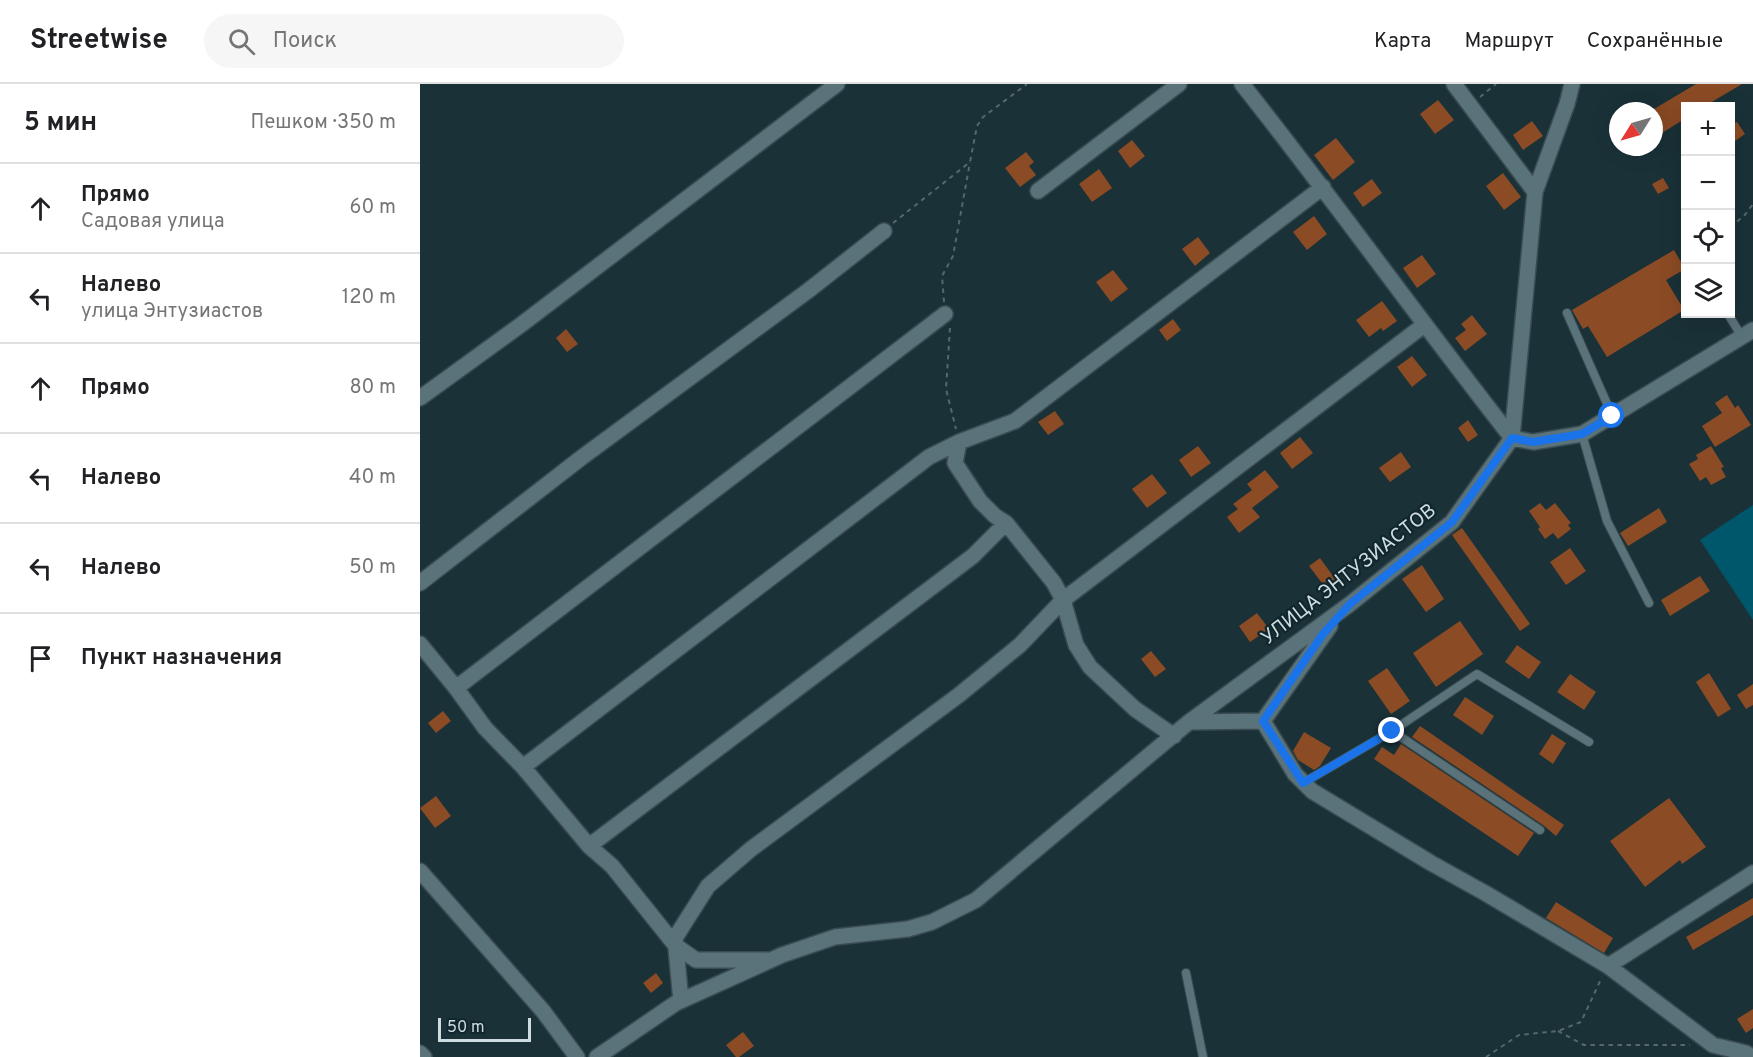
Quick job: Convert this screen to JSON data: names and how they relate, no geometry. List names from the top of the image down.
{
  "streets": {
    "street": ["УЛИЦА ЭНТУЗИАСТОВ"]
  },
  "scale_bar": "50 m",
  "north": "bottom left",
  "page": {
    "header": "Streetwise",
    "search": "Поиск",
    "nav": ["Карта", "Маршрут", "Сохранённые"],
    "heading": ["5 мин", "Пешком · 350 m"],
    "map_buttons": ["+", "−"],
    "list": [
      ["Прямо", "Садовая улица", "60 m"],
      ["Налево", "улица Энтузиастов", "120 m"],
      ["Прямо", "80 m"],
      ["Налево", "40 m"],
      ["Налево", "50 m"],
      "Пункт назначения"
    ],
    "scale": "50 m"
  }
}
